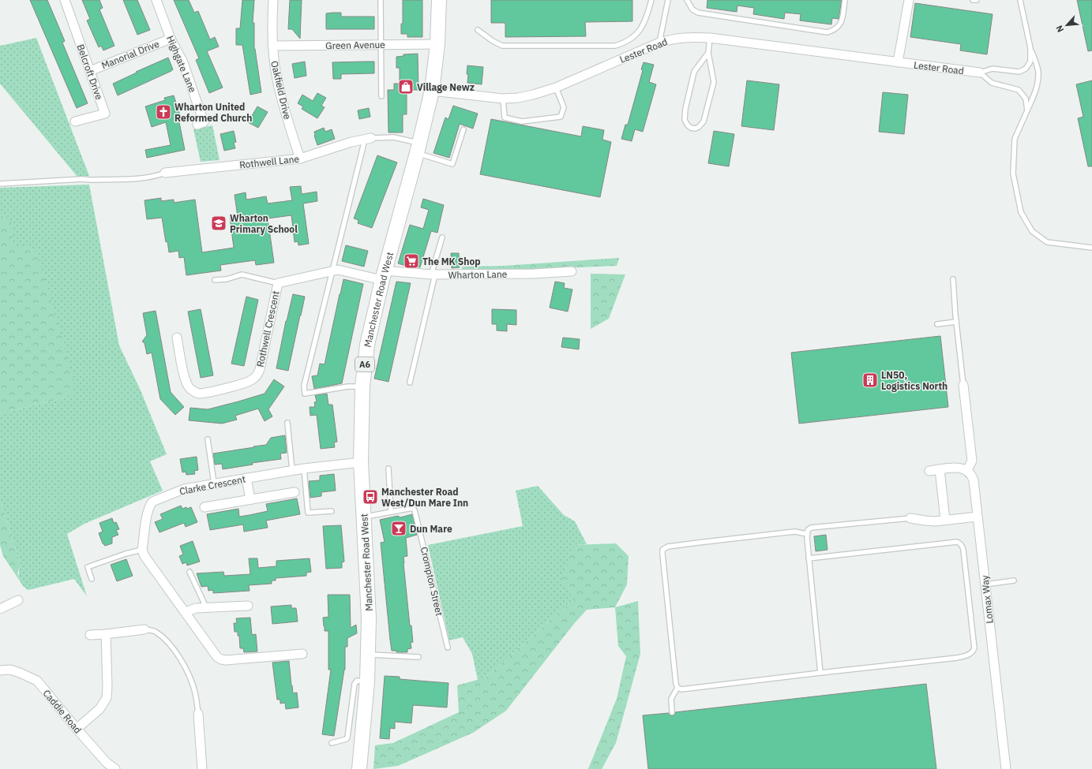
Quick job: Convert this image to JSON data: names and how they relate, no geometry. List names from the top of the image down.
{
  "streets": {
    "main road": ["Manchester Road West", "A6"],
    "street": [
      "Green Avenue",
      "Lester Road",
      "Manorial Drive",
      "Highgate Lane",
      "Belcroft Drive",
      "Oakfield Drive",
      "Rothwell Lane",
      "Wharton Lane",
      "Rothwell Crescent",
      "Clarke Crescent",
      "Lomax Way",
      "Caddie Road"
    ],
    "lane": ["Crompton Street"]
  },
  "crossings": [
    ["Green Avenue", "Oakfield Drive"],
    ["Green Avenue", "Manchester Road West"],
    ["Lester Road", "Manchester Road West"],
    ["Manorial Drive", "Highgate Lane"],
    ["Manorial Drive", "Belcroft Drive"],
    ["Oakfield Drive", "Rothwell Lane"],
    ["Wharton Lane", "Manchester Road West"],
    ["Wharton Lane", "Rothwell Crescent"],
    ["Manchester Road West", "Rothwell Crescent"],
    ["Manchester Road West", "Clarke Crescent"],
    ["Manchester Road West", "Crompton Street"]
  ],
  "places": {
    "shop": ["Village Newz"],
    "church": ["Wharton United Reformed Church"],
    "school or university": ["Wharton Primary School"],
    "supermarket": ["The MK Shop"],
    "building": ["LN50, Logistics North"],
    "bus stop": ["Manchester Road West/Dun Mare Inn"],
    "bar": ["Dun Mare"]
  },
  "north": "bottom left"
}
